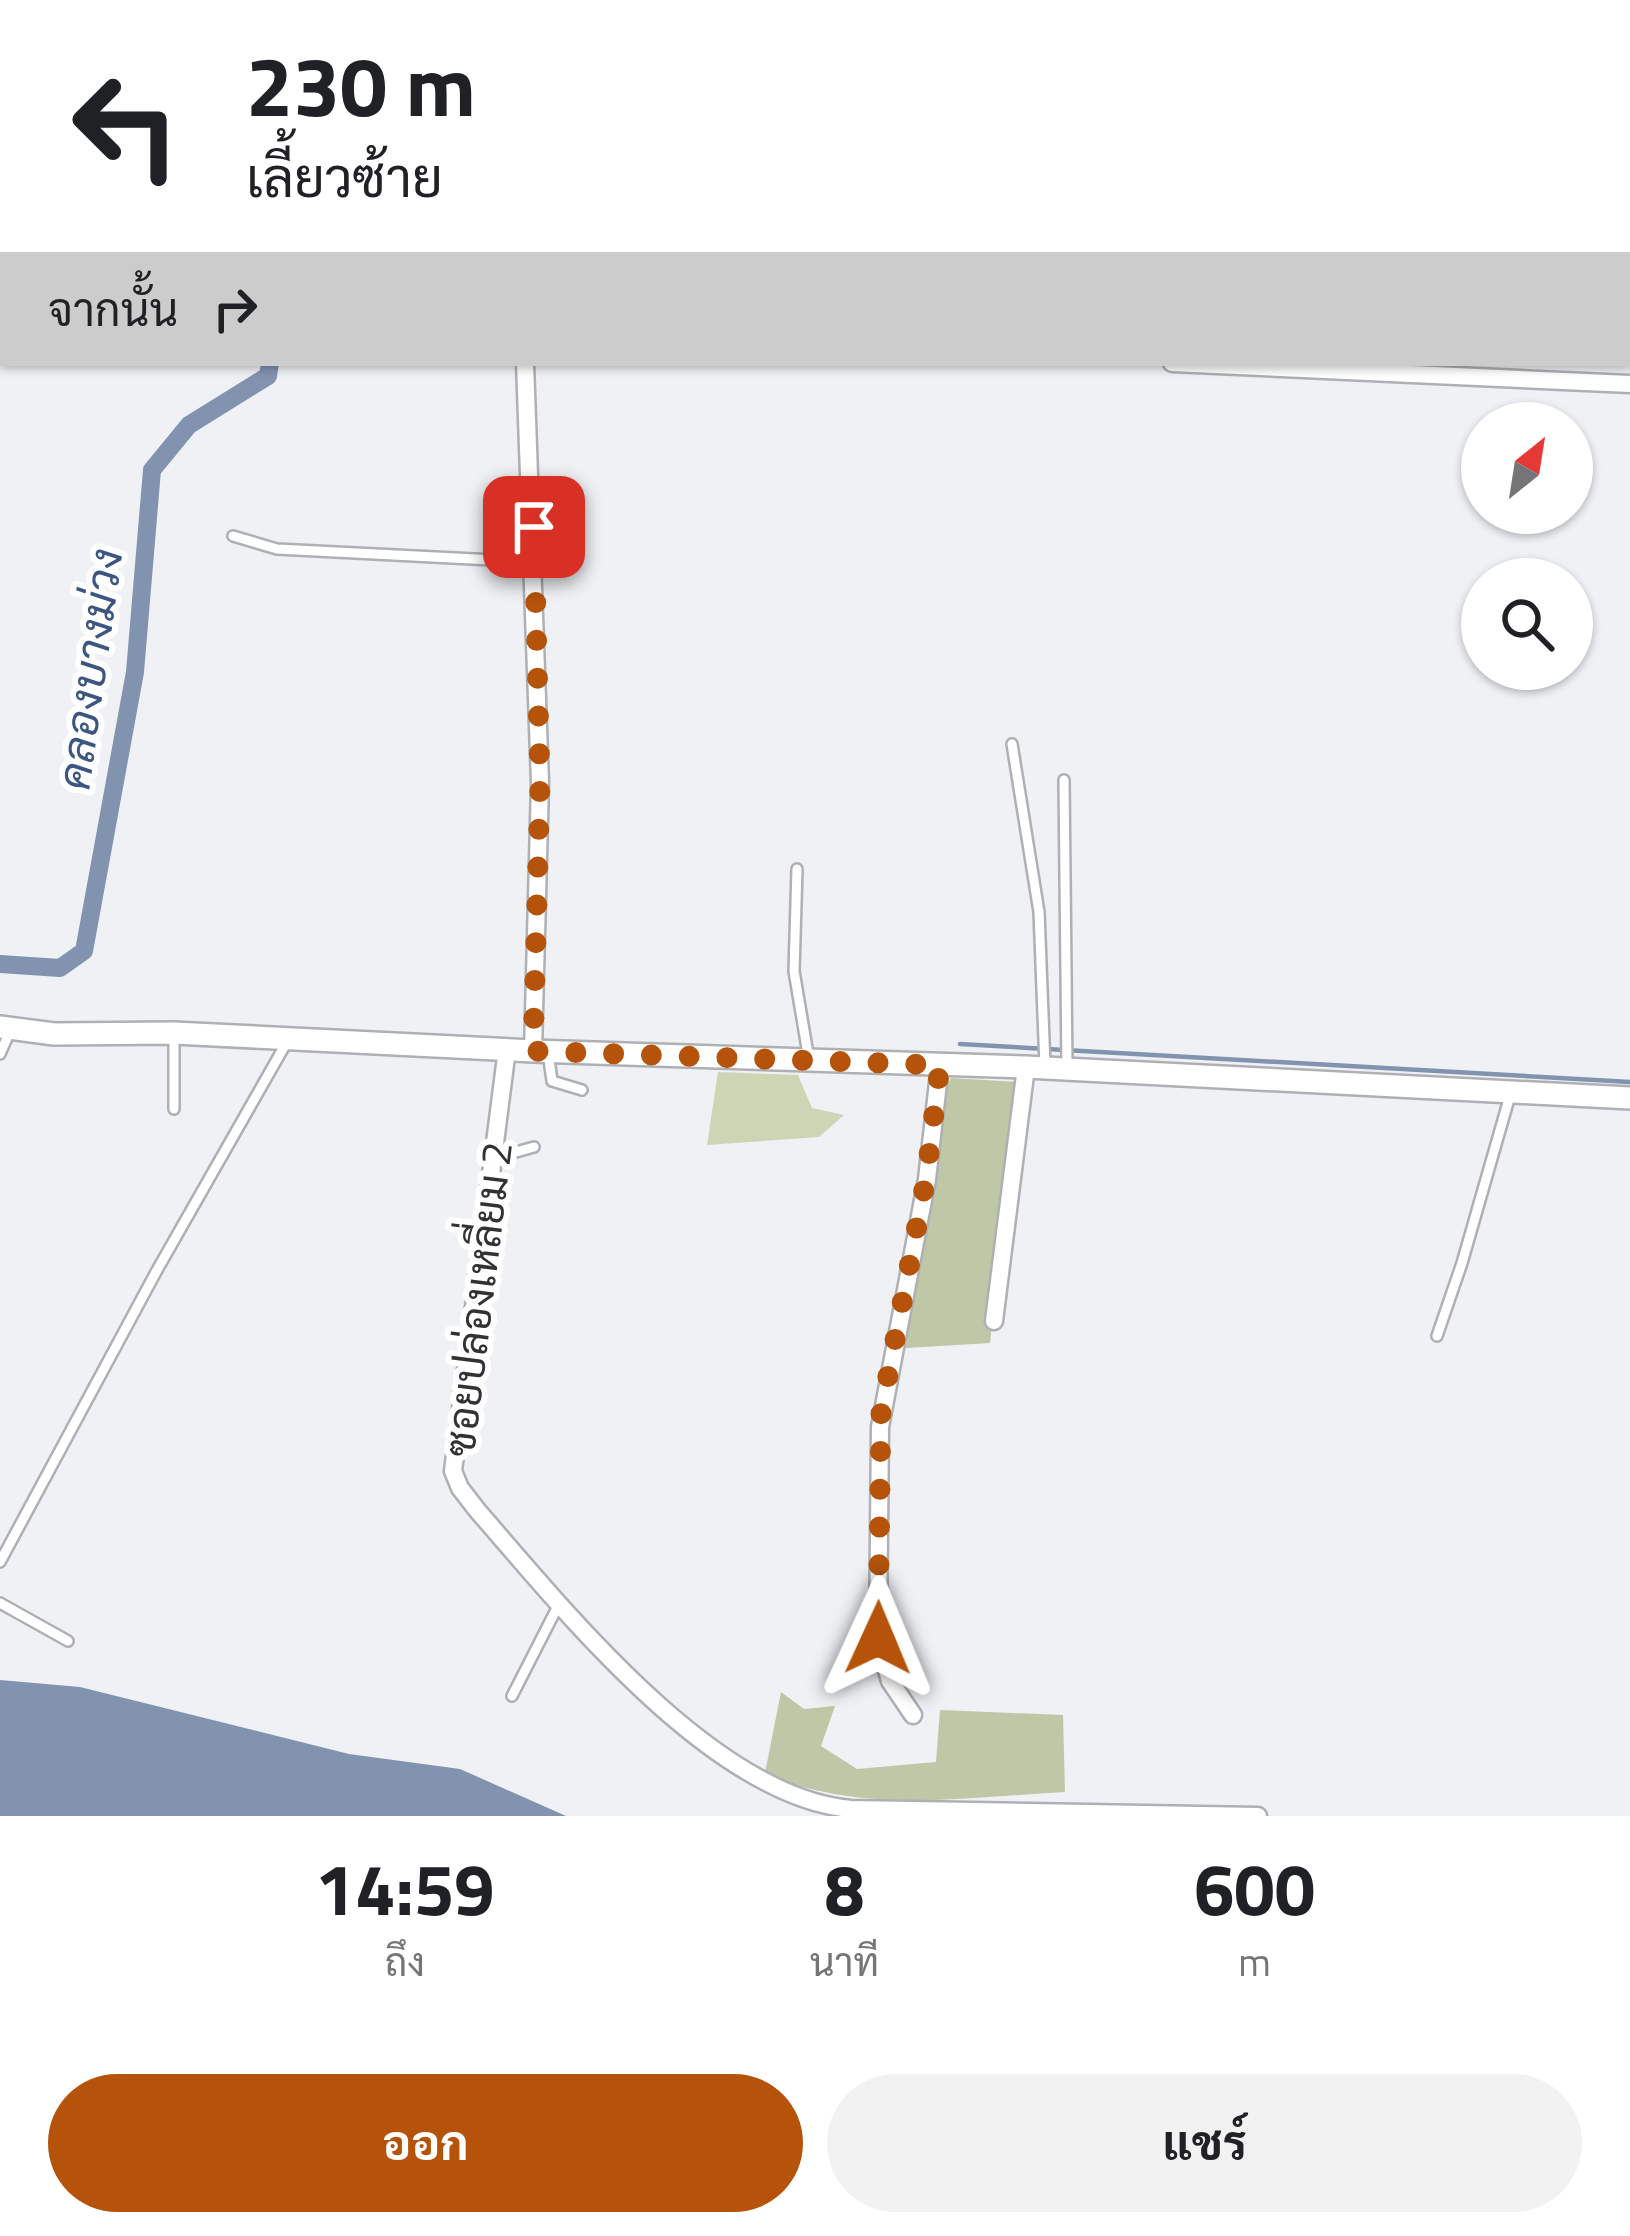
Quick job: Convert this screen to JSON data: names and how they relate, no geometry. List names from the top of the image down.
{
  "streets": {
    "street": ["ซอยปล่องเหลี่ยม 2"]
  },
  "water": ["คลองบางม่วง"],
  "north": "top right",
  "page": {
    "turn": ["230 m", "เลี้ยวซ้าย"],
    "then": "จากนั้น",
    "eta": [
      "14:59",
      "ถึง",
      "8",
      "นาที",
      "600",
      "m"
    ],
    "buttons": ["ออก", "แชร์"]
  }
}
